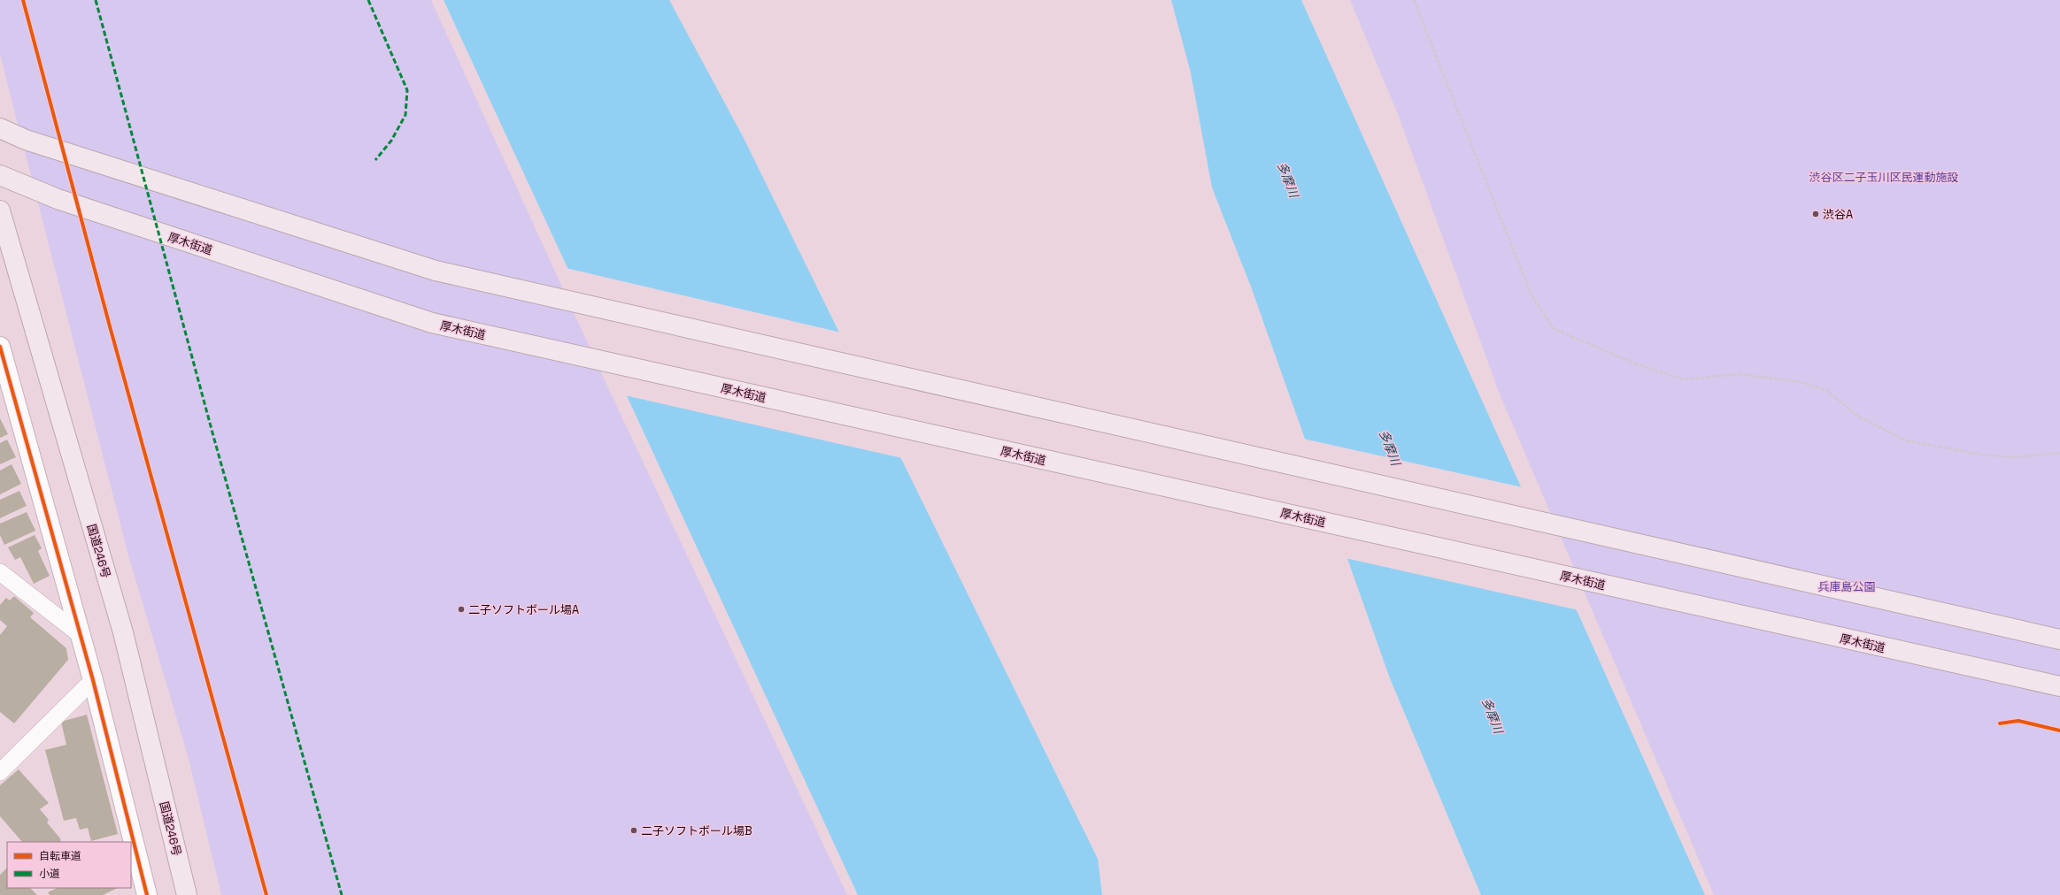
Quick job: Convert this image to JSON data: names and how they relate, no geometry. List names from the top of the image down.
{
  "streets": {
    "highway": ["厚木街道", "国道246号"]
  },
  "water": ["多摩川"],
  "parks": ["渋谷区二子玉川区民運動施設", "兵庫島公園"],
  "places": ["渋谷A", "二子ソフトボール場A", "二子ソフトボール場B"],
  "legend": ["自転車道", "小道"]
}
